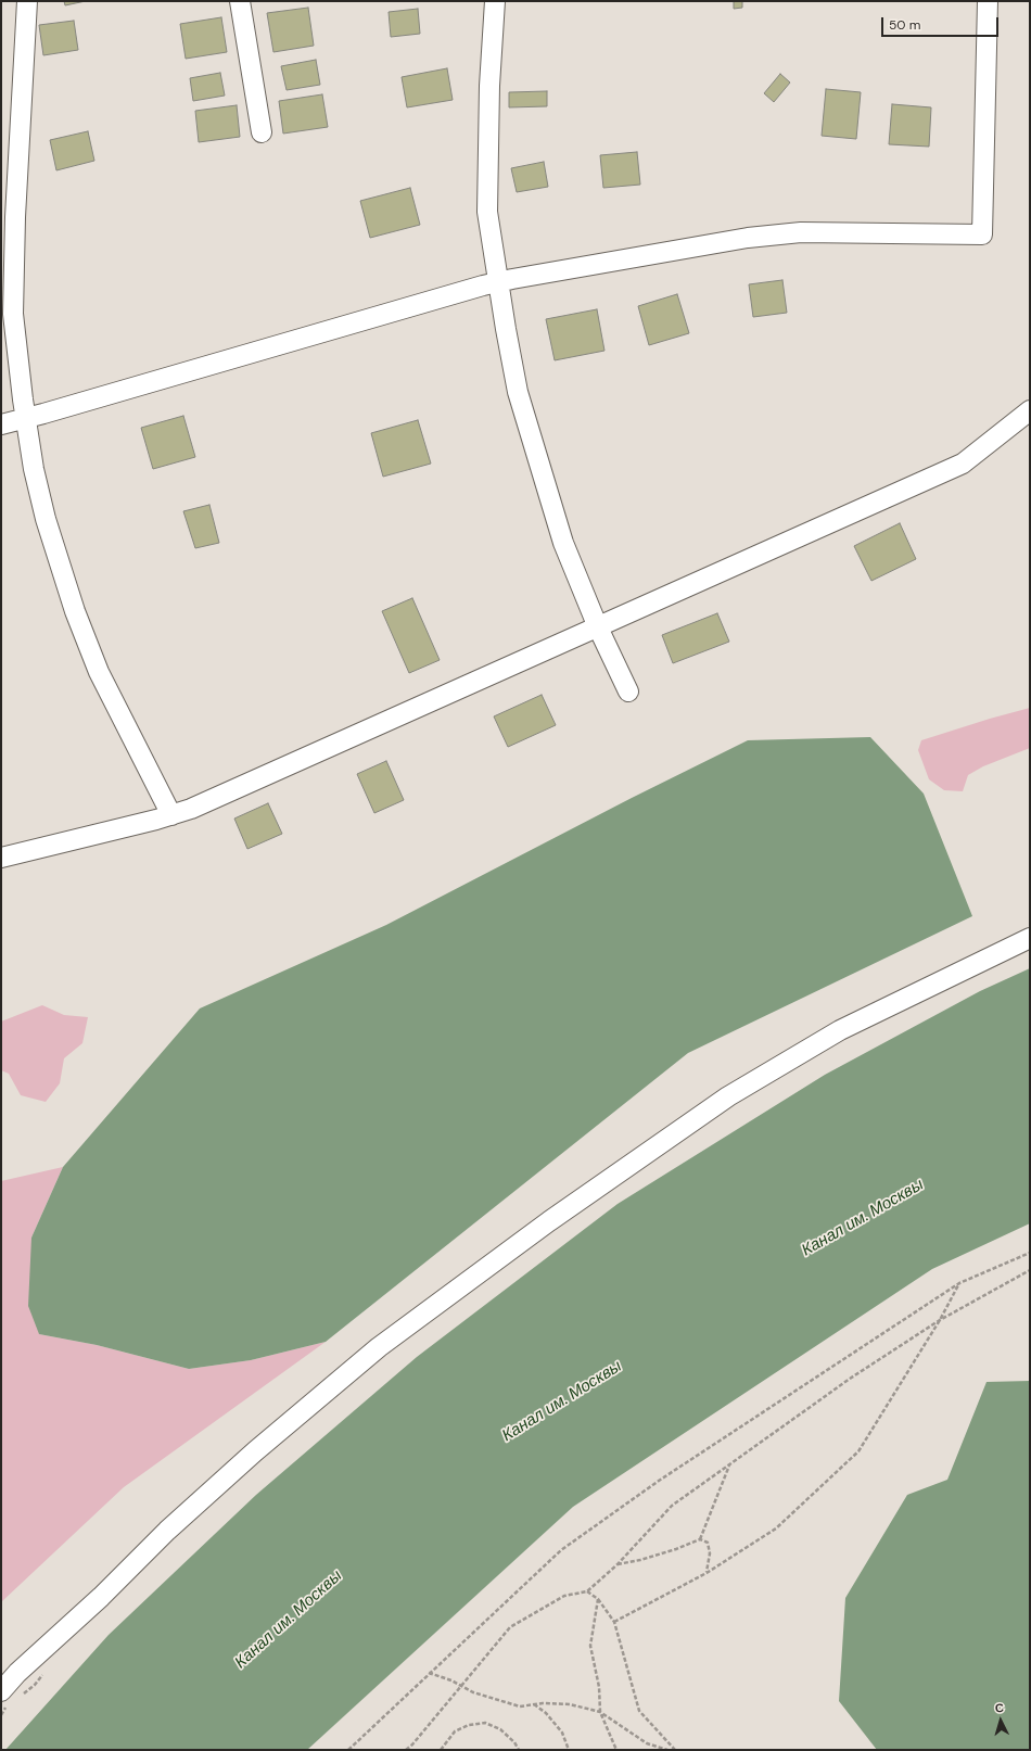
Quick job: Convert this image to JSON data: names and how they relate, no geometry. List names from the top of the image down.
{
  "water": ["Канал им. Москвы"],
  "scale_bar": "50 m",
  "north": "top"
}
